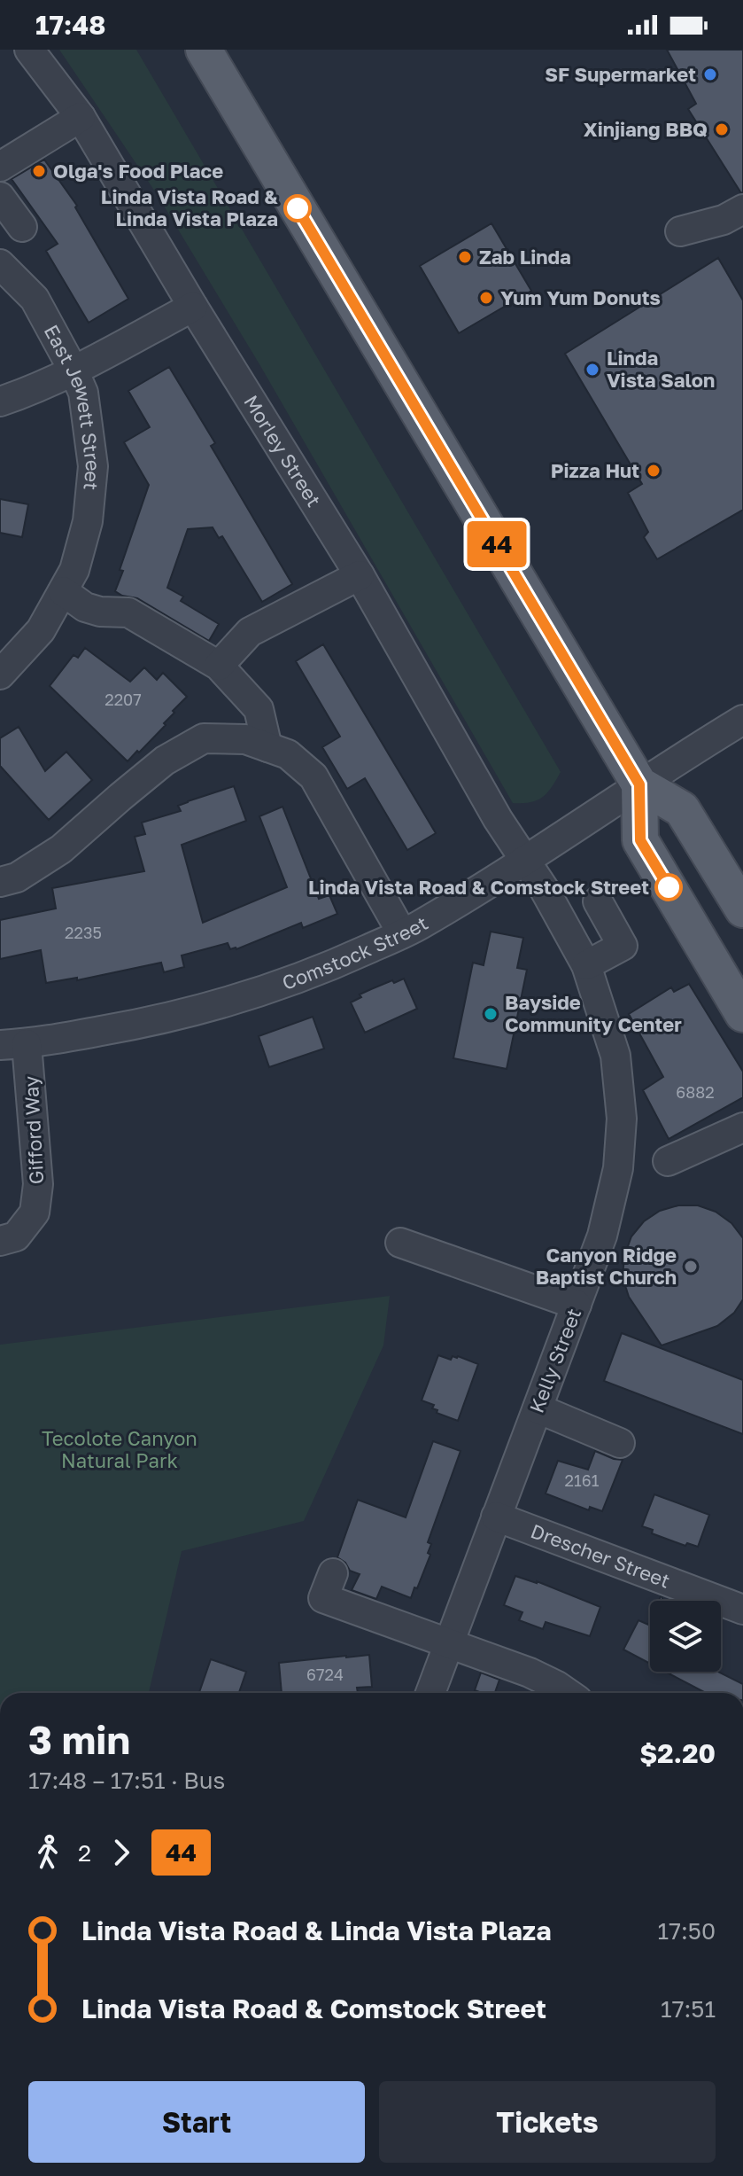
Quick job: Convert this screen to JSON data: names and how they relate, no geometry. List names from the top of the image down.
{
  "streets": {
    "street": [
      "East Jewett Street",
      "Morley Street",
      "Comstock Street",
      "Gifford Way",
      "Kelly Street",
      "Drescher Street"
    ]
  },
  "crossings": [
    ["Morley Street", "Comstock Street"],
    ["Morley Street", "Kelly Street"],
    ["Comstock Street", "Gifford Way"],
    ["Comstock Street", "Kelly Street"],
    ["Kelly Street", "Drescher Street"]
  ],
  "parks": ["Tecolote Canyon Natural Park"],
  "places": [
    "SF Supermarket",
    "Xinjiang BBQ",
    "Olga's Food Place",
    "Linda Vista Road & Linda Vista Plaza",
    "Zab Linda",
    "Yum Yum Donuts",
    "Linda Vista Salon",
    "Pizza Hut",
    "Linda Vista Road & Comstock Street",
    "Bayside Community Center",
    "Canyon Ridge Baptist Church"
  ],
  "lines": ["bus line 44"],
  "house_numbers": [
    "2207",
    "2235",
    "6882",
    "2161",
    "6724"
  ],
  "page": {
    "status": "17:48",
    "on_map": "44",
    "heading": ["3 min", "17:48 – 17:51 · Bus", "$2.20"],
    "legs": ["2", "44"],
    "list": [
      {
        "name": "Linda Vista Road & Linda Vista Plaza",
        "value": "17:50"
      },
      {
        "name": "Linda Vista Road & Comstock Street",
        "value": "17:51"
      }
    ],
    "buttons": ["Start", "Tickets"]
  }
}
